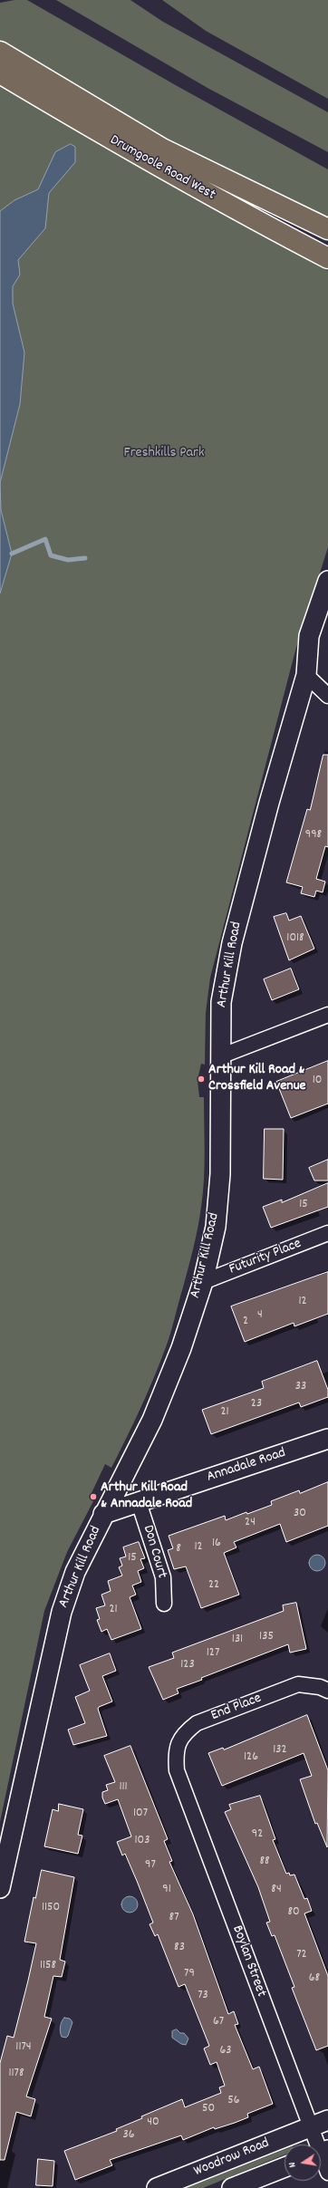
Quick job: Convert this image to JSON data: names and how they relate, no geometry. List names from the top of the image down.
{
  "streets": {
    "main road": ["Drumgoole Road West"],
    "street": [
      "Arthur Kill Road",
      "Futurity Place",
      "Annadale Road",
      "Don Court",
      "End Place",
      "Boylan Street",
      "Woodrow Road"
    ]
  },
  "crossings": [
    ["Arthur Kill Road", "Futurity Place"],
    ["Arthur Kill Road", "Annadale Road"],
    ["Annadale Road", "Don Court"],
    ["End Place", "Boylan Street"],
    ["Boylan Street", "Woodrow Road"]
  ],
  "parks": ["Freshkills Park"],
  "places": ["Arthur Kill Road & Crossfield Avenue", "Arthur Kill Road & Annadale Road"],
  "house_numbers": [
    "998",
    "1018",
    "10",
    "15",
    "12",
    "4",
    "2",
    "33",
    "23",
    "21",
    "30",
    "24",
    "16",
    "12",
    "8",
    "15",
    "22",
    "21",
    "135",
    "131",
    "127",
    "123",
    "132",
    "126",
    "111",
    "107",
    "92",
    "103",
    "88",
    "97",
    "91",
    "84",
    "1150",
    "80",
    "87",
    "83",
    "72",
    "1158",
    "79",
    "68",
    "73",
    "67",
    "1174",
    "63",
    "1178",
    "56",
    "50",
    "40",
    "36"
  ],
  "north": "left"
}
